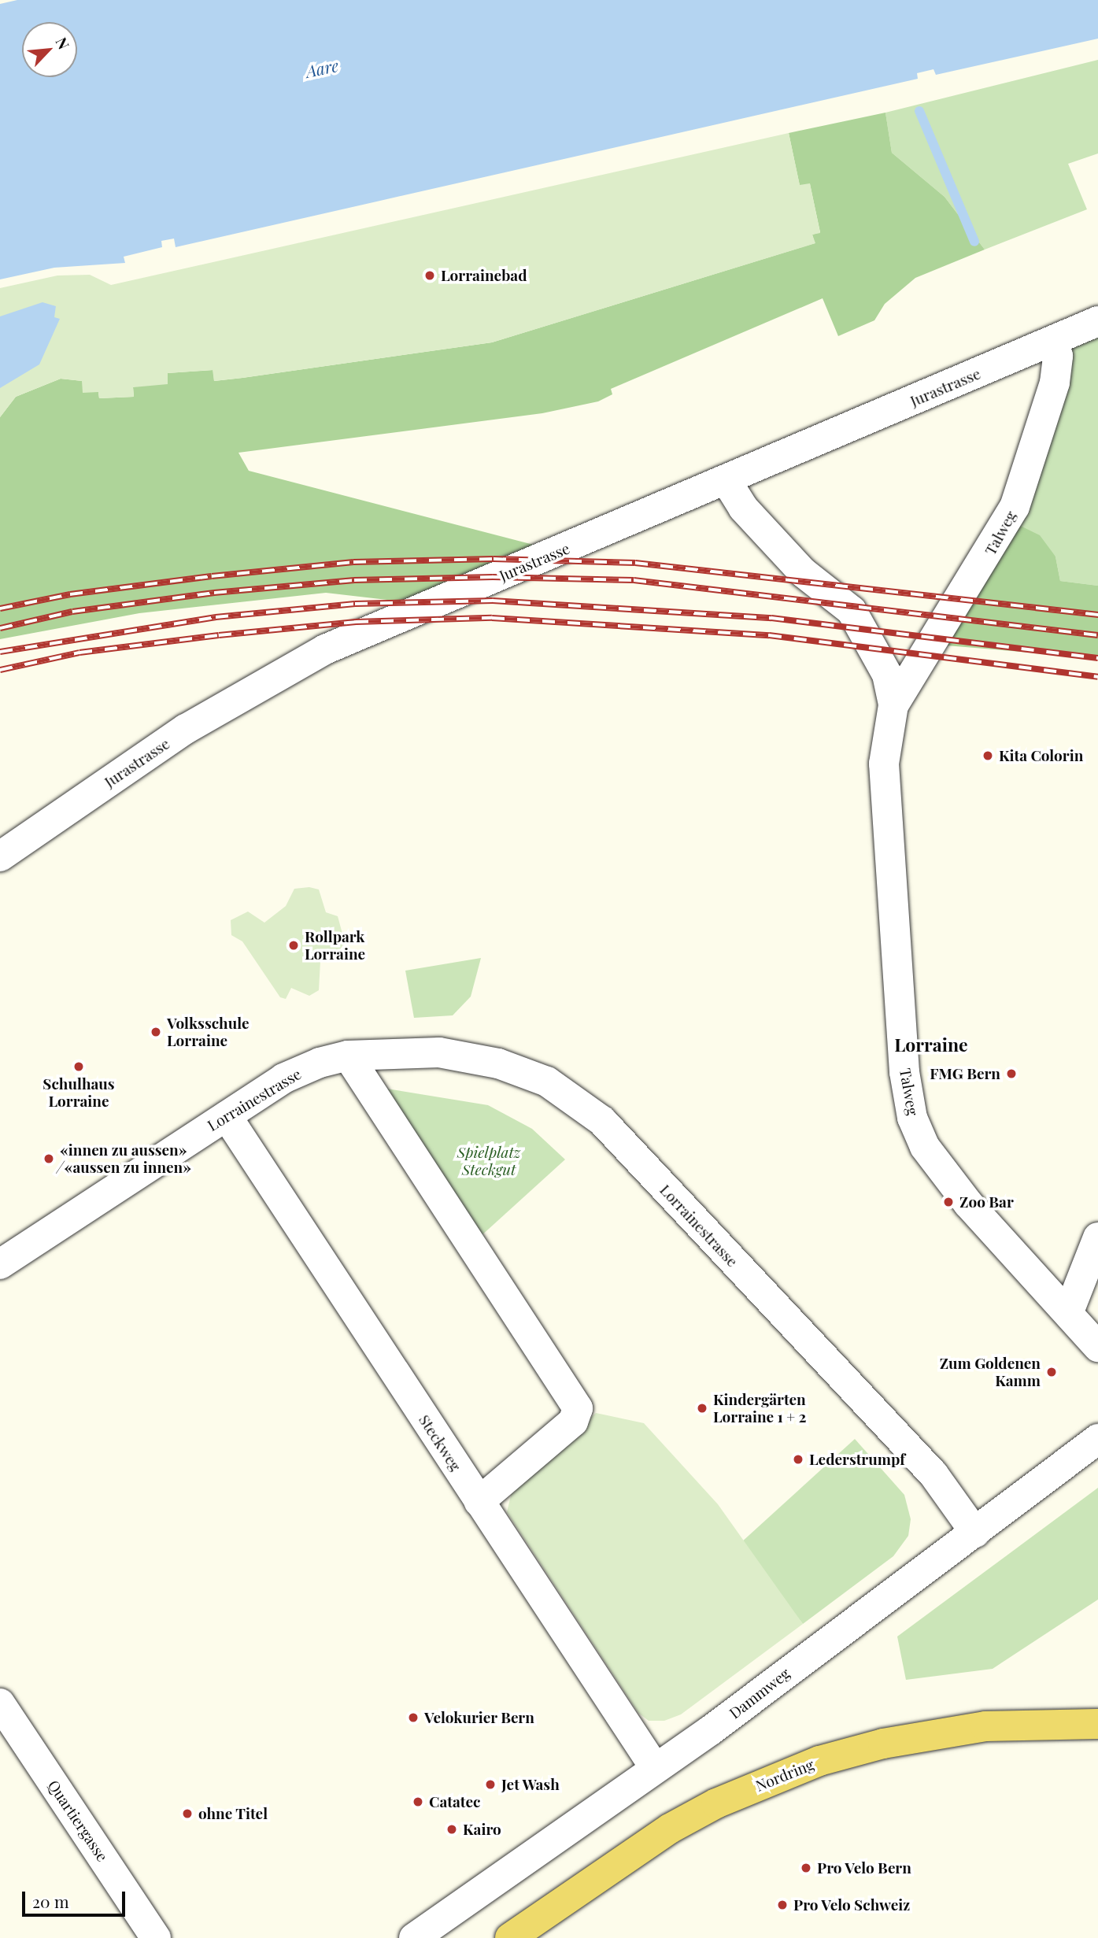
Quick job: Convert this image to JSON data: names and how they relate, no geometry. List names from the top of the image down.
{
  "streets": {
    "main road": ["Nordring"],
    "street": [
      "Jurastrasse",
      "Talweg",
      "Lorrainestrasse",
      "Steckweg",
      "Dammweg",
      "Quartiergasse"
    ]
  },
  "crossings": [
    ["Jurastrasse", "Talweg"],
    ["Lorrainestrasse", "Steckweg"],
    ["Lorrainestrasse", "Dammweg"],
    ["Steckweg", "Dammweg"]
  ],
  "districts": ["Lorraine"],
  "water": ["Aare"],
  "parks": ["Spielplatz Steckgut"],
  "places": [
    "Lorrainebad",
    "Kita Colorin",
    "Rollpark Lorraine",
    "Volksschule Lorraine",
    "Schulhaus Lorraine",
    "FMG Bern",
    "«innen zu aussen» ⁄ «aussen zu innen»",
    "Zoo Bar",
    "Zum Goldenen Kamm",
    "Kindergärten Lorraine 1 + 2",
    "Lederstrumpf",
    "Velokurier Bern",
    "Jet Wash",
    "Catatec",
    "ohne Titel",
    "Kairo",
    "Pro Velo Bern",
    "Pro Velo Schweiz"
  ],
  "scale_bar": "20 m",
  "north": "top right"
}
